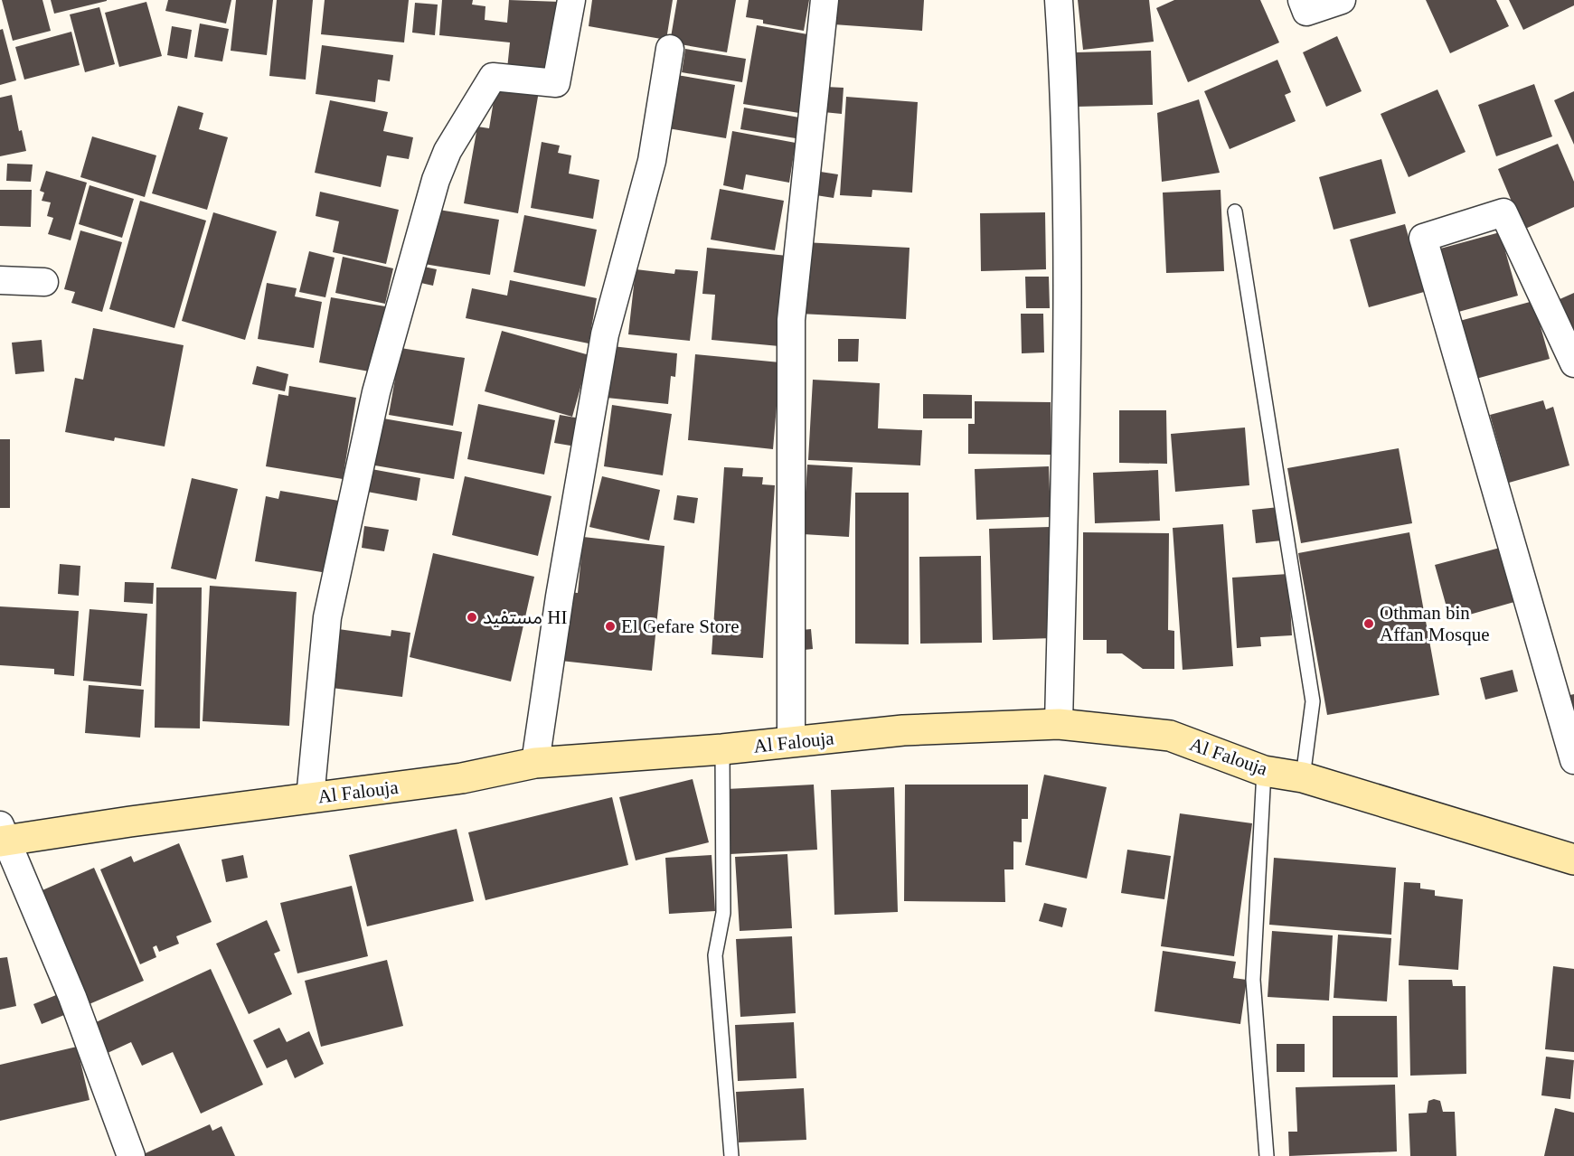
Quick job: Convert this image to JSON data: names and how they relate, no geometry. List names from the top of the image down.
{
  "streets": {
    "main road": ["Al Falouja"]
  },
  "places": ["مستفيد HI", "Othman bin Affan Mosque", "El Gefare Store"]
}
